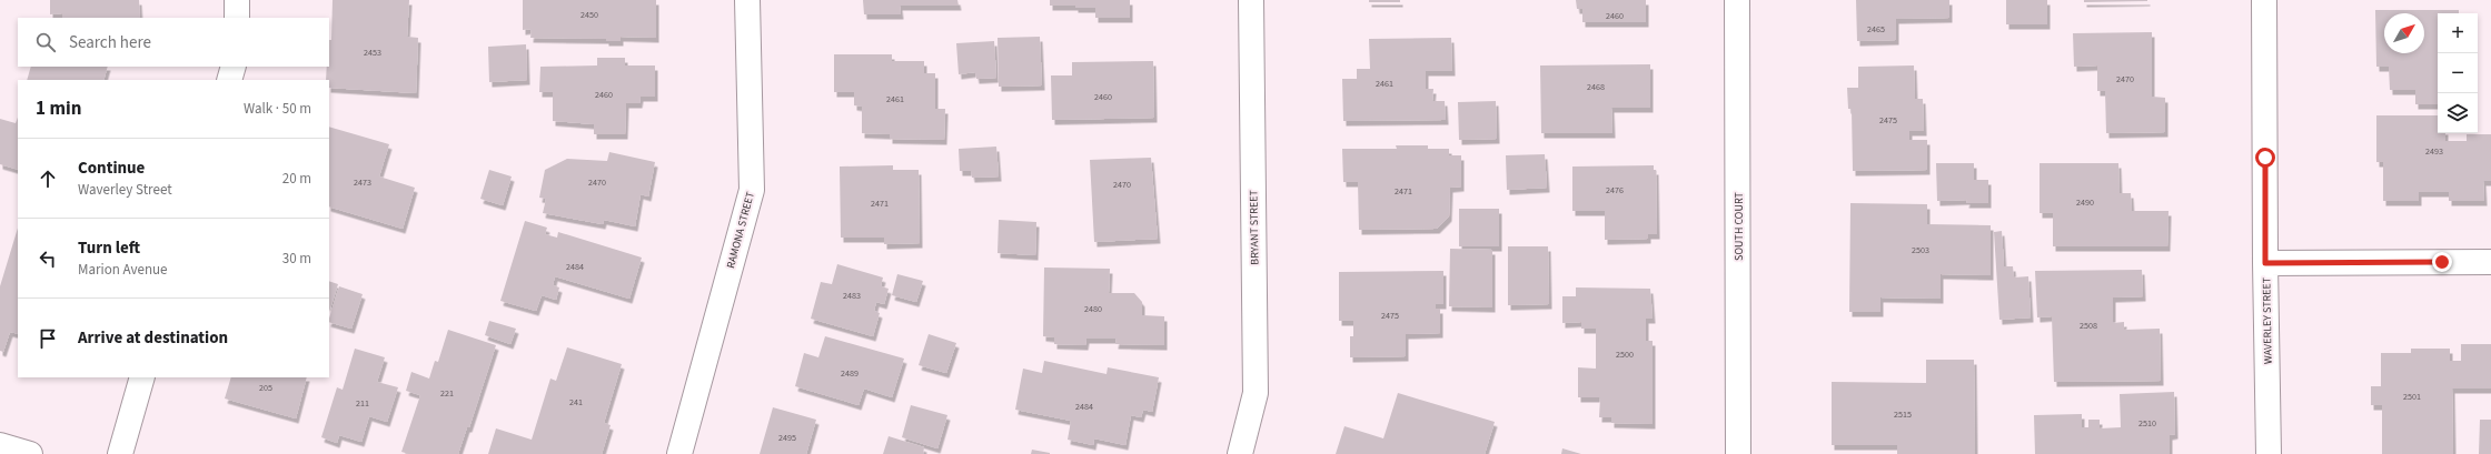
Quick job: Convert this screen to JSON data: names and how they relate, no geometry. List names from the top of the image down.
{
  "streets": {
    "street": [
      "SOUTH COURT",
      "BRYANT STREET",
      "RAMONA STREET",
      "WAVERLEY STREET"
    ]
  },
  "house_numbers": [
    "2450",
    "2460",
    "2465",
    "2453",
    "2470",
    "2461",
    "2468",
    "2460",
    "2460",
    "2461",
    "2475",
    "2493",
    "2473",
    "2470",
    "2470",
    "2476",
    "2471",
    "2490",
    "2471",
    "2503",
    "2484",
    "2483",
    "2480",
    "2475",
    "2508",
    "2500",
    "2489",
    "205",
    "221",
    "2501",
    "241",
    "211",
    "2484",
    "2515",
    "2510",
    "2495"
  ],
  "north": "top right",
  "page": {
    "map_buttons": ["+", "−"],
    "search": "Search here",
    "heading": ["1 min", "Walk · 50 m"],
    "list": [
      ["Continue", "Waverley Street", "20 m"],
      ["Turn left", "Marion Avenue", "30 m"],
      "Arrive at destination"
    ]
  }
}
